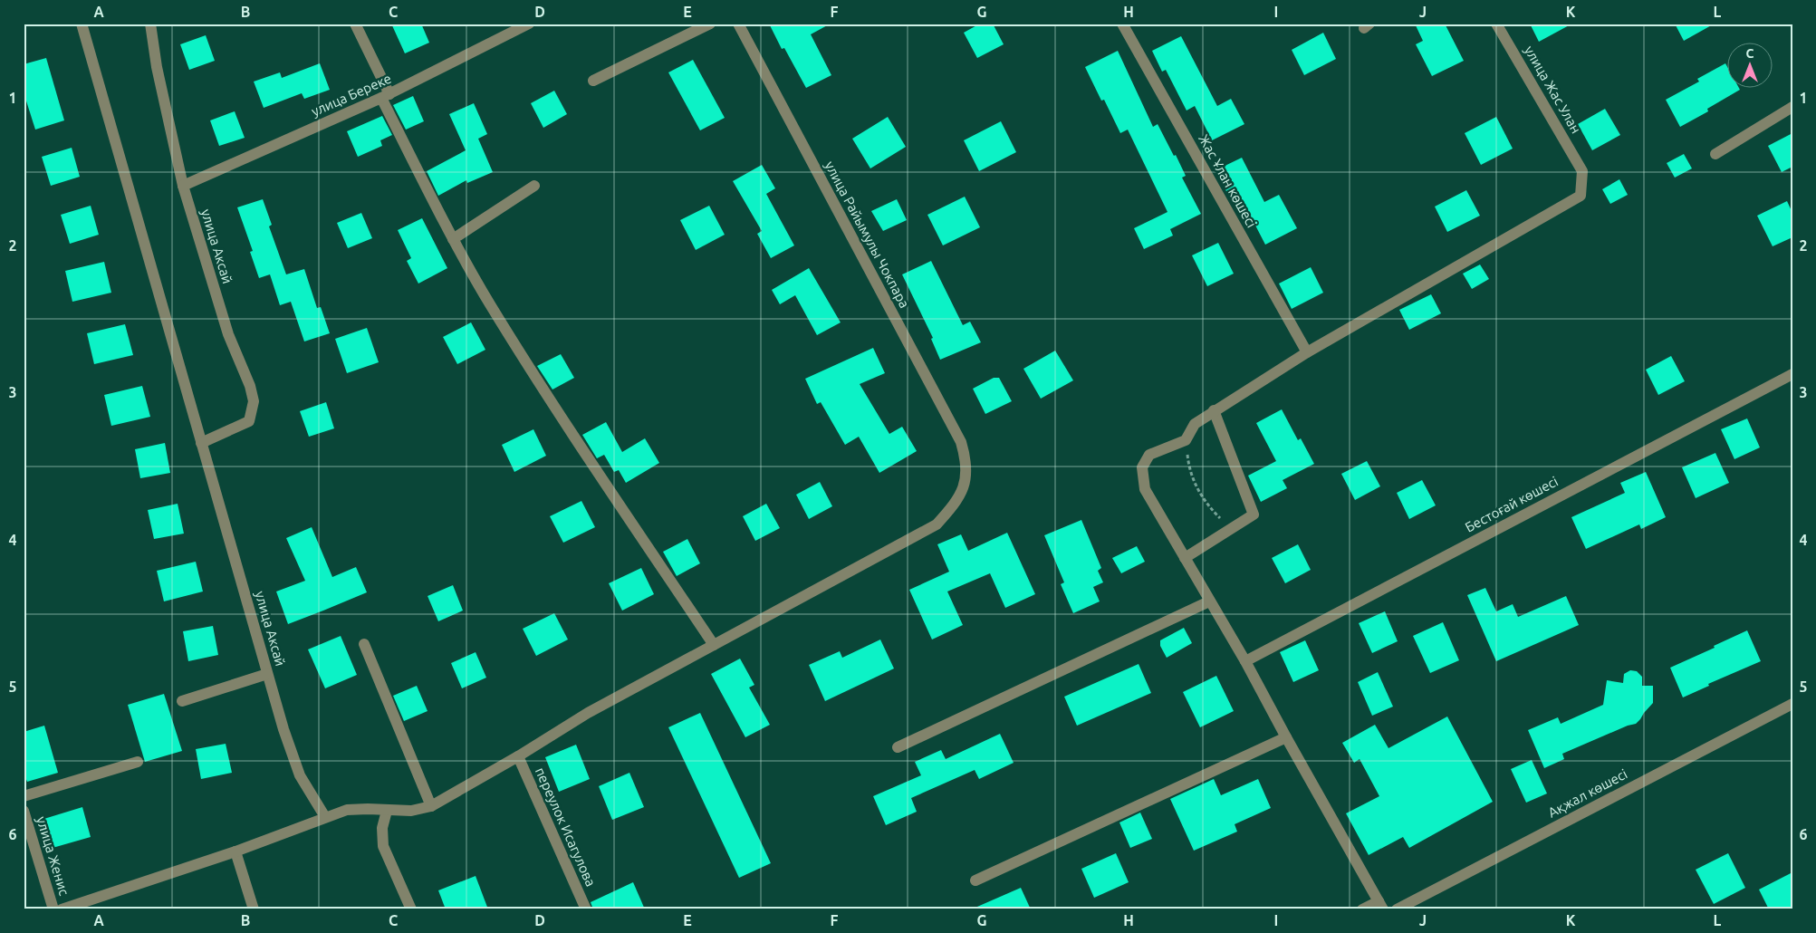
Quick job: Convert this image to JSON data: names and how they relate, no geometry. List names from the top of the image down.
{
  "streets": {
    "street": [
      "улица Жас Улан",
      "улица Береке",
      "Жас Ұлан көшесі",
      "улица Райымулы Чокпара",
      "улица Аксай",
      "Бестоғай көшесі",
      "Ақжал көшесі",
      "переулок Исагулова",
      "улица Женис"
    ]
  },
  "crossings": [
    ["улица Жас Улан", "Жас Ұлан көшесі"],
    ["улица Береке", "улица Аксай"]
  ],
  "north": "top",
  "grid": {
    "columns": [
      "A",
      "B",
      "C",
      "D",
      "E",
      "F",
      "G",
      "H",
      "I",
      "J",
      "K",
      "L"
    ],
    "rows": [
      "1",
      "2",
      "3",
      "4",
      "5",
      "6"
    ]
  }
}
